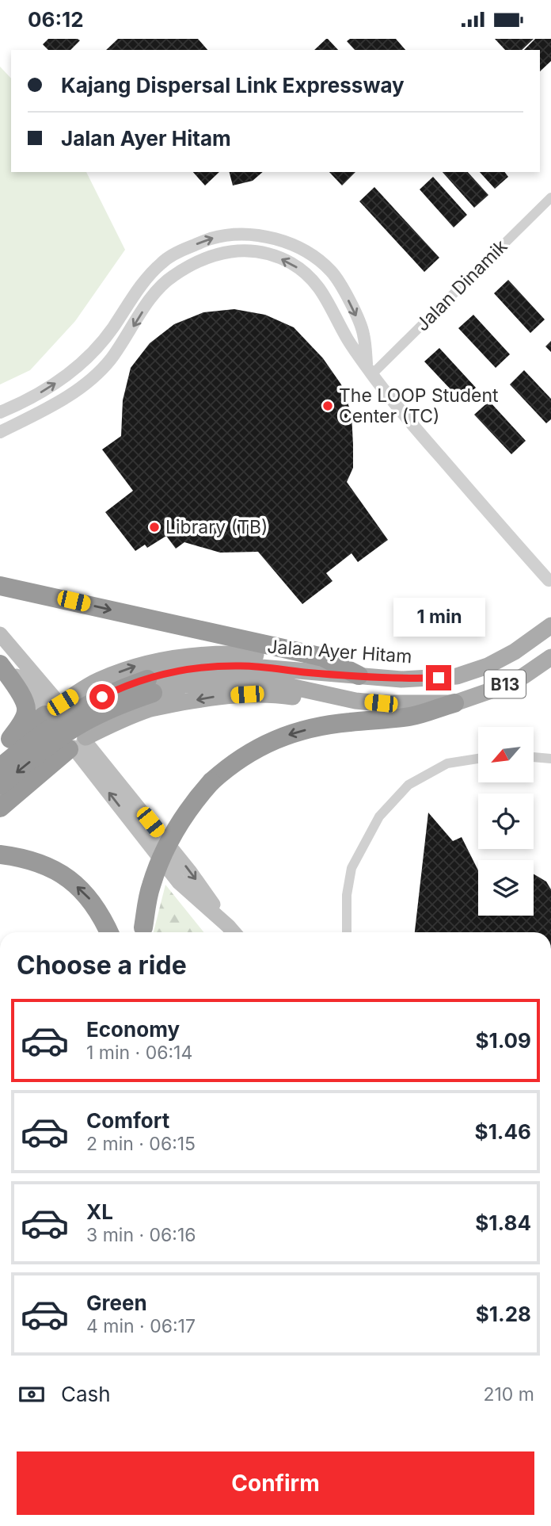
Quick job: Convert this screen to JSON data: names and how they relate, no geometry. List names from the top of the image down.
{
  "streets": {
    "highway": ["B13"],
    "main road": ["Jalan Ayer Hitam"],
    "street": ["Jalan Dinamik"]
  },
  "crossings": [
    ["Jalan Ayer Hitam", "B13"]
  ],
  "places": ["The LOOP Student Center (TC)", "Library (TB)"],
  "north": "bottom left",
  "page": {
    "status": "06:12",
    "banner": ["Kajang Dispersal Link Expressway", "Jalan Ayer Hitam"],
    "bubble": "1 min",
    "heading": "Choose a ride",
    "list": [
      {
        "name": "Economy",
        "note": "1 min · 06:14",
        "value": "$1.09"
      },
      {
        "name": "Comfort",
        "note": "2 min · 06:15",
        "value": "$1.46"
      },
      {
        "name": "XL",
        "note": "3 min · 06:16",
        "value": "$1.84"
      },
      {
        "name": "Green",
        "note": "4 min · 06:17",
        "value": "$1.28"
      }
    ],
    "pay": ["Cash", "210 m"],
    "buttons": "Confirm"
  }
}
